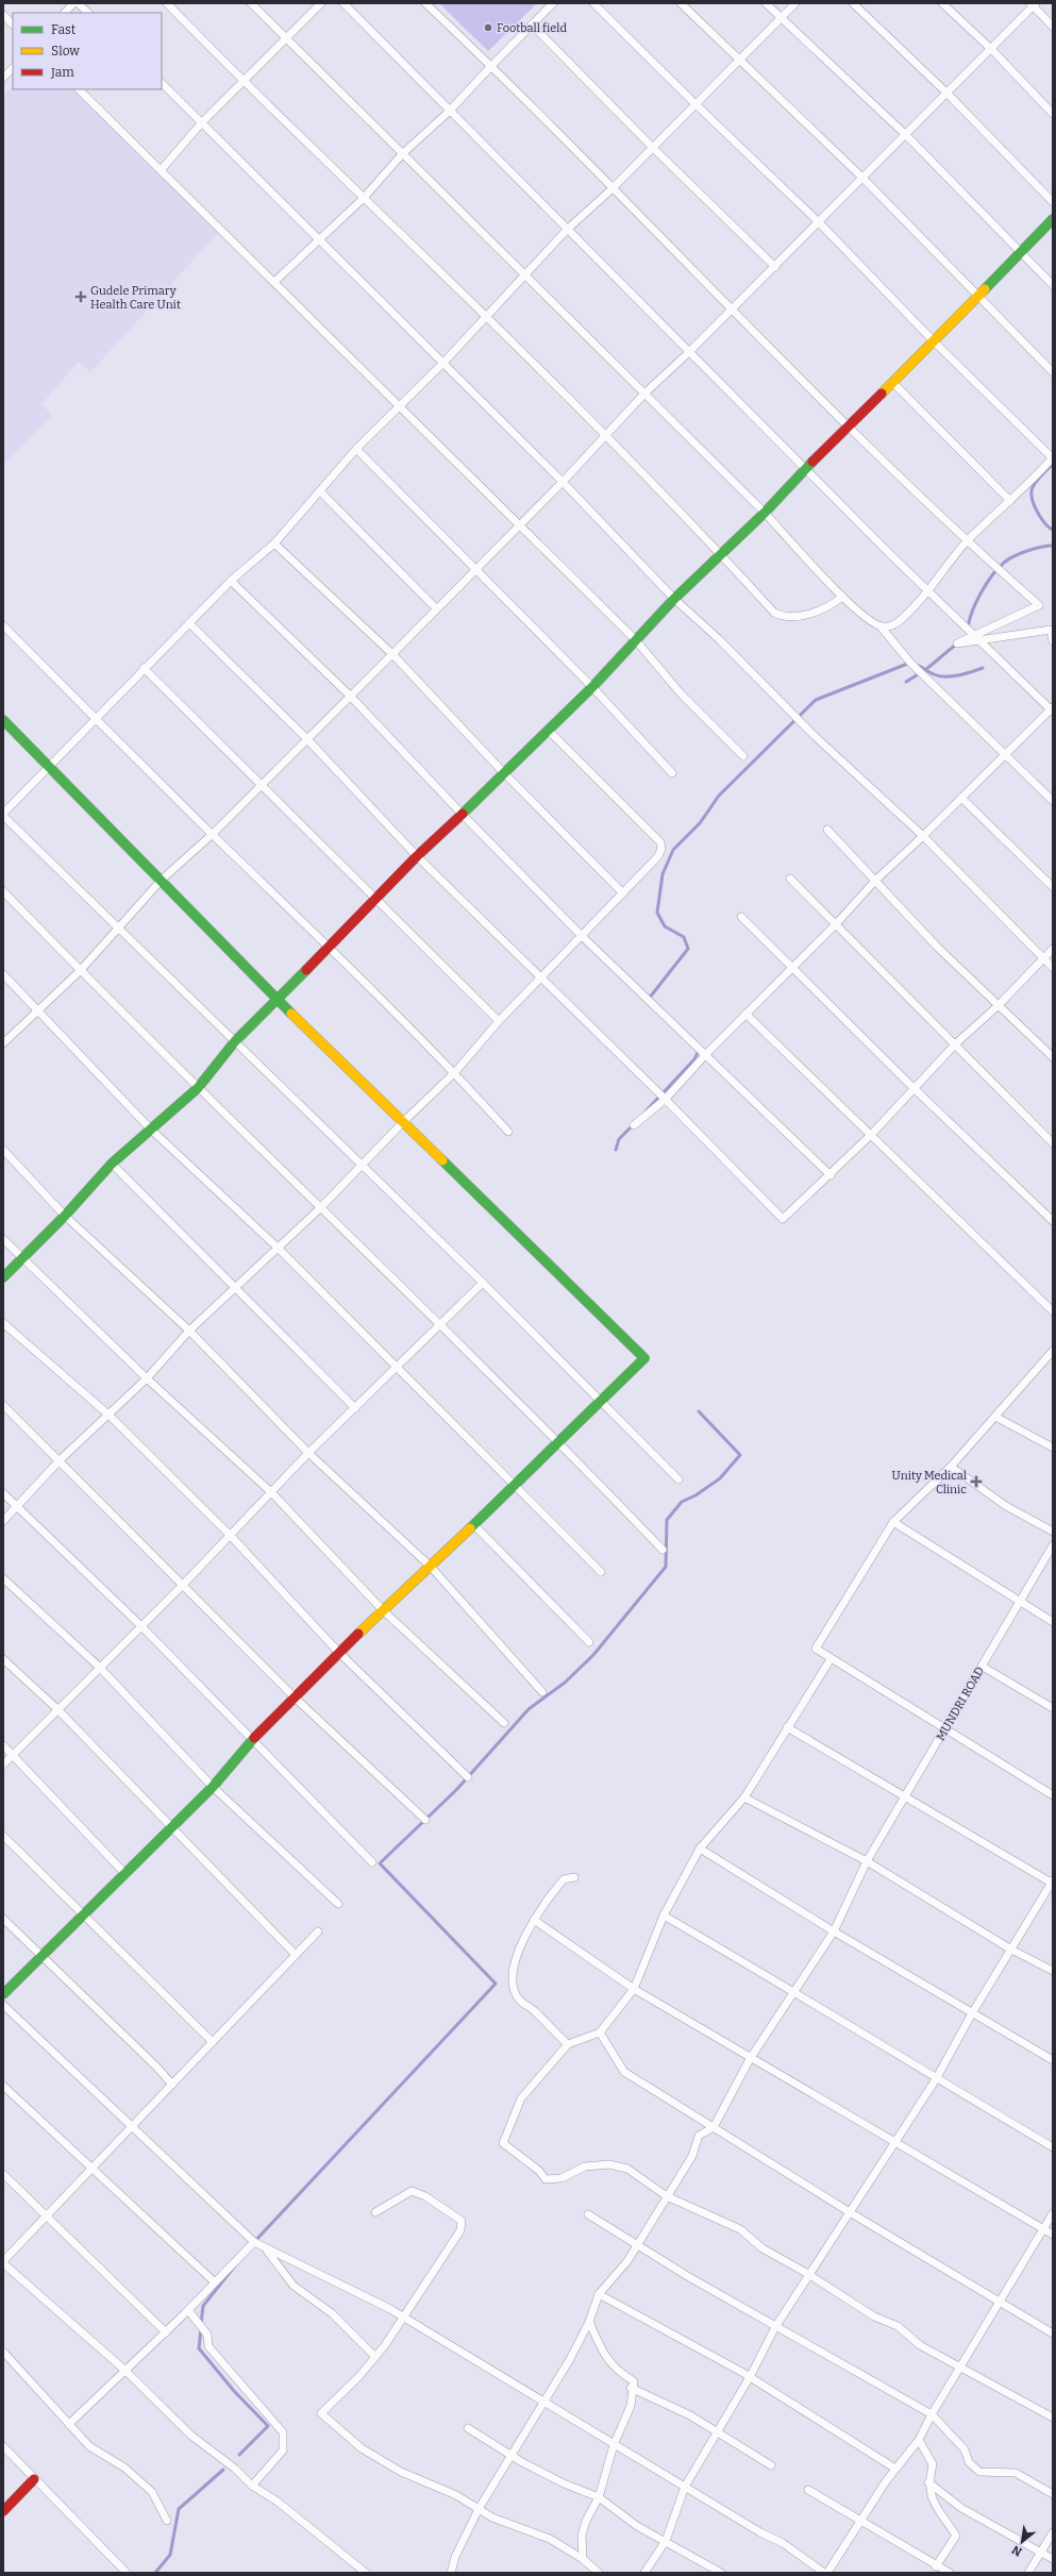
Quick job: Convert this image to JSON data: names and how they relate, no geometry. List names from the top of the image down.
{
  "streets": {
    "street": ["MUNDRI ROAD"]
  },
  "places": {
    "other": ["Football field"],
    "health": ["Gudele Primary Health Care Unit", "Unity Medical Clinic"]
  },
  "legend": ["Fast", "Slow", "Jam"],
  "north": "bottom left"
}
